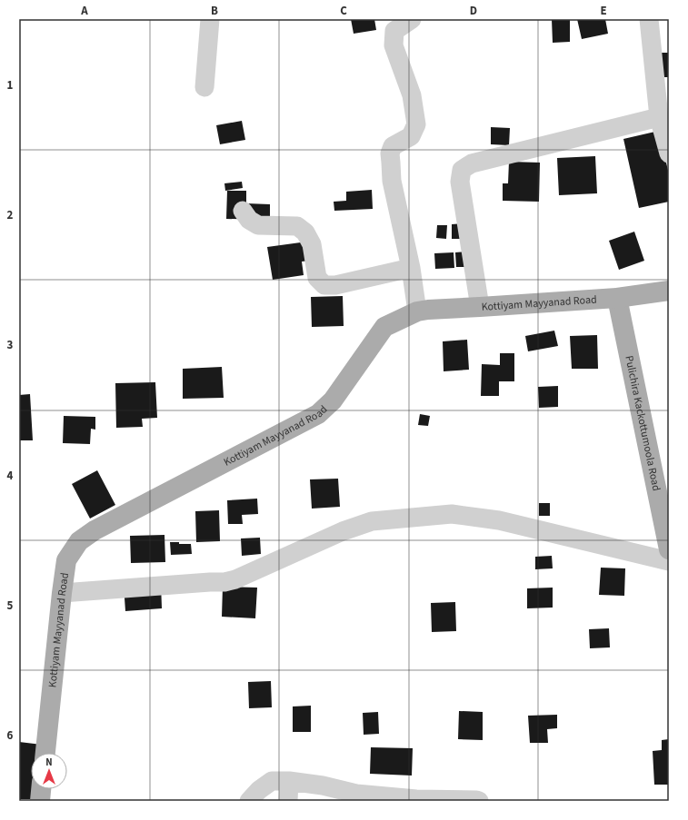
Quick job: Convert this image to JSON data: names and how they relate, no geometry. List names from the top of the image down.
{
  "streets": {
    "main road": ["Kottiyam Mayyanad Road", "Pulichira Kackottumoola Road"]
  },
  "crossings": [
    ["Kottiyam Mayyanad Road", "Pulichira Kackottumoola Road"]
  ],
  "north": "top",
  "grid": {
    "columns": [
      "A",
      "B",
      "C",
      "D",
      "E"
    ],
    "rows": [
      "1",
      "2",
      "3",
      "4",
      "5",
      "6"
    ]
  }
}
